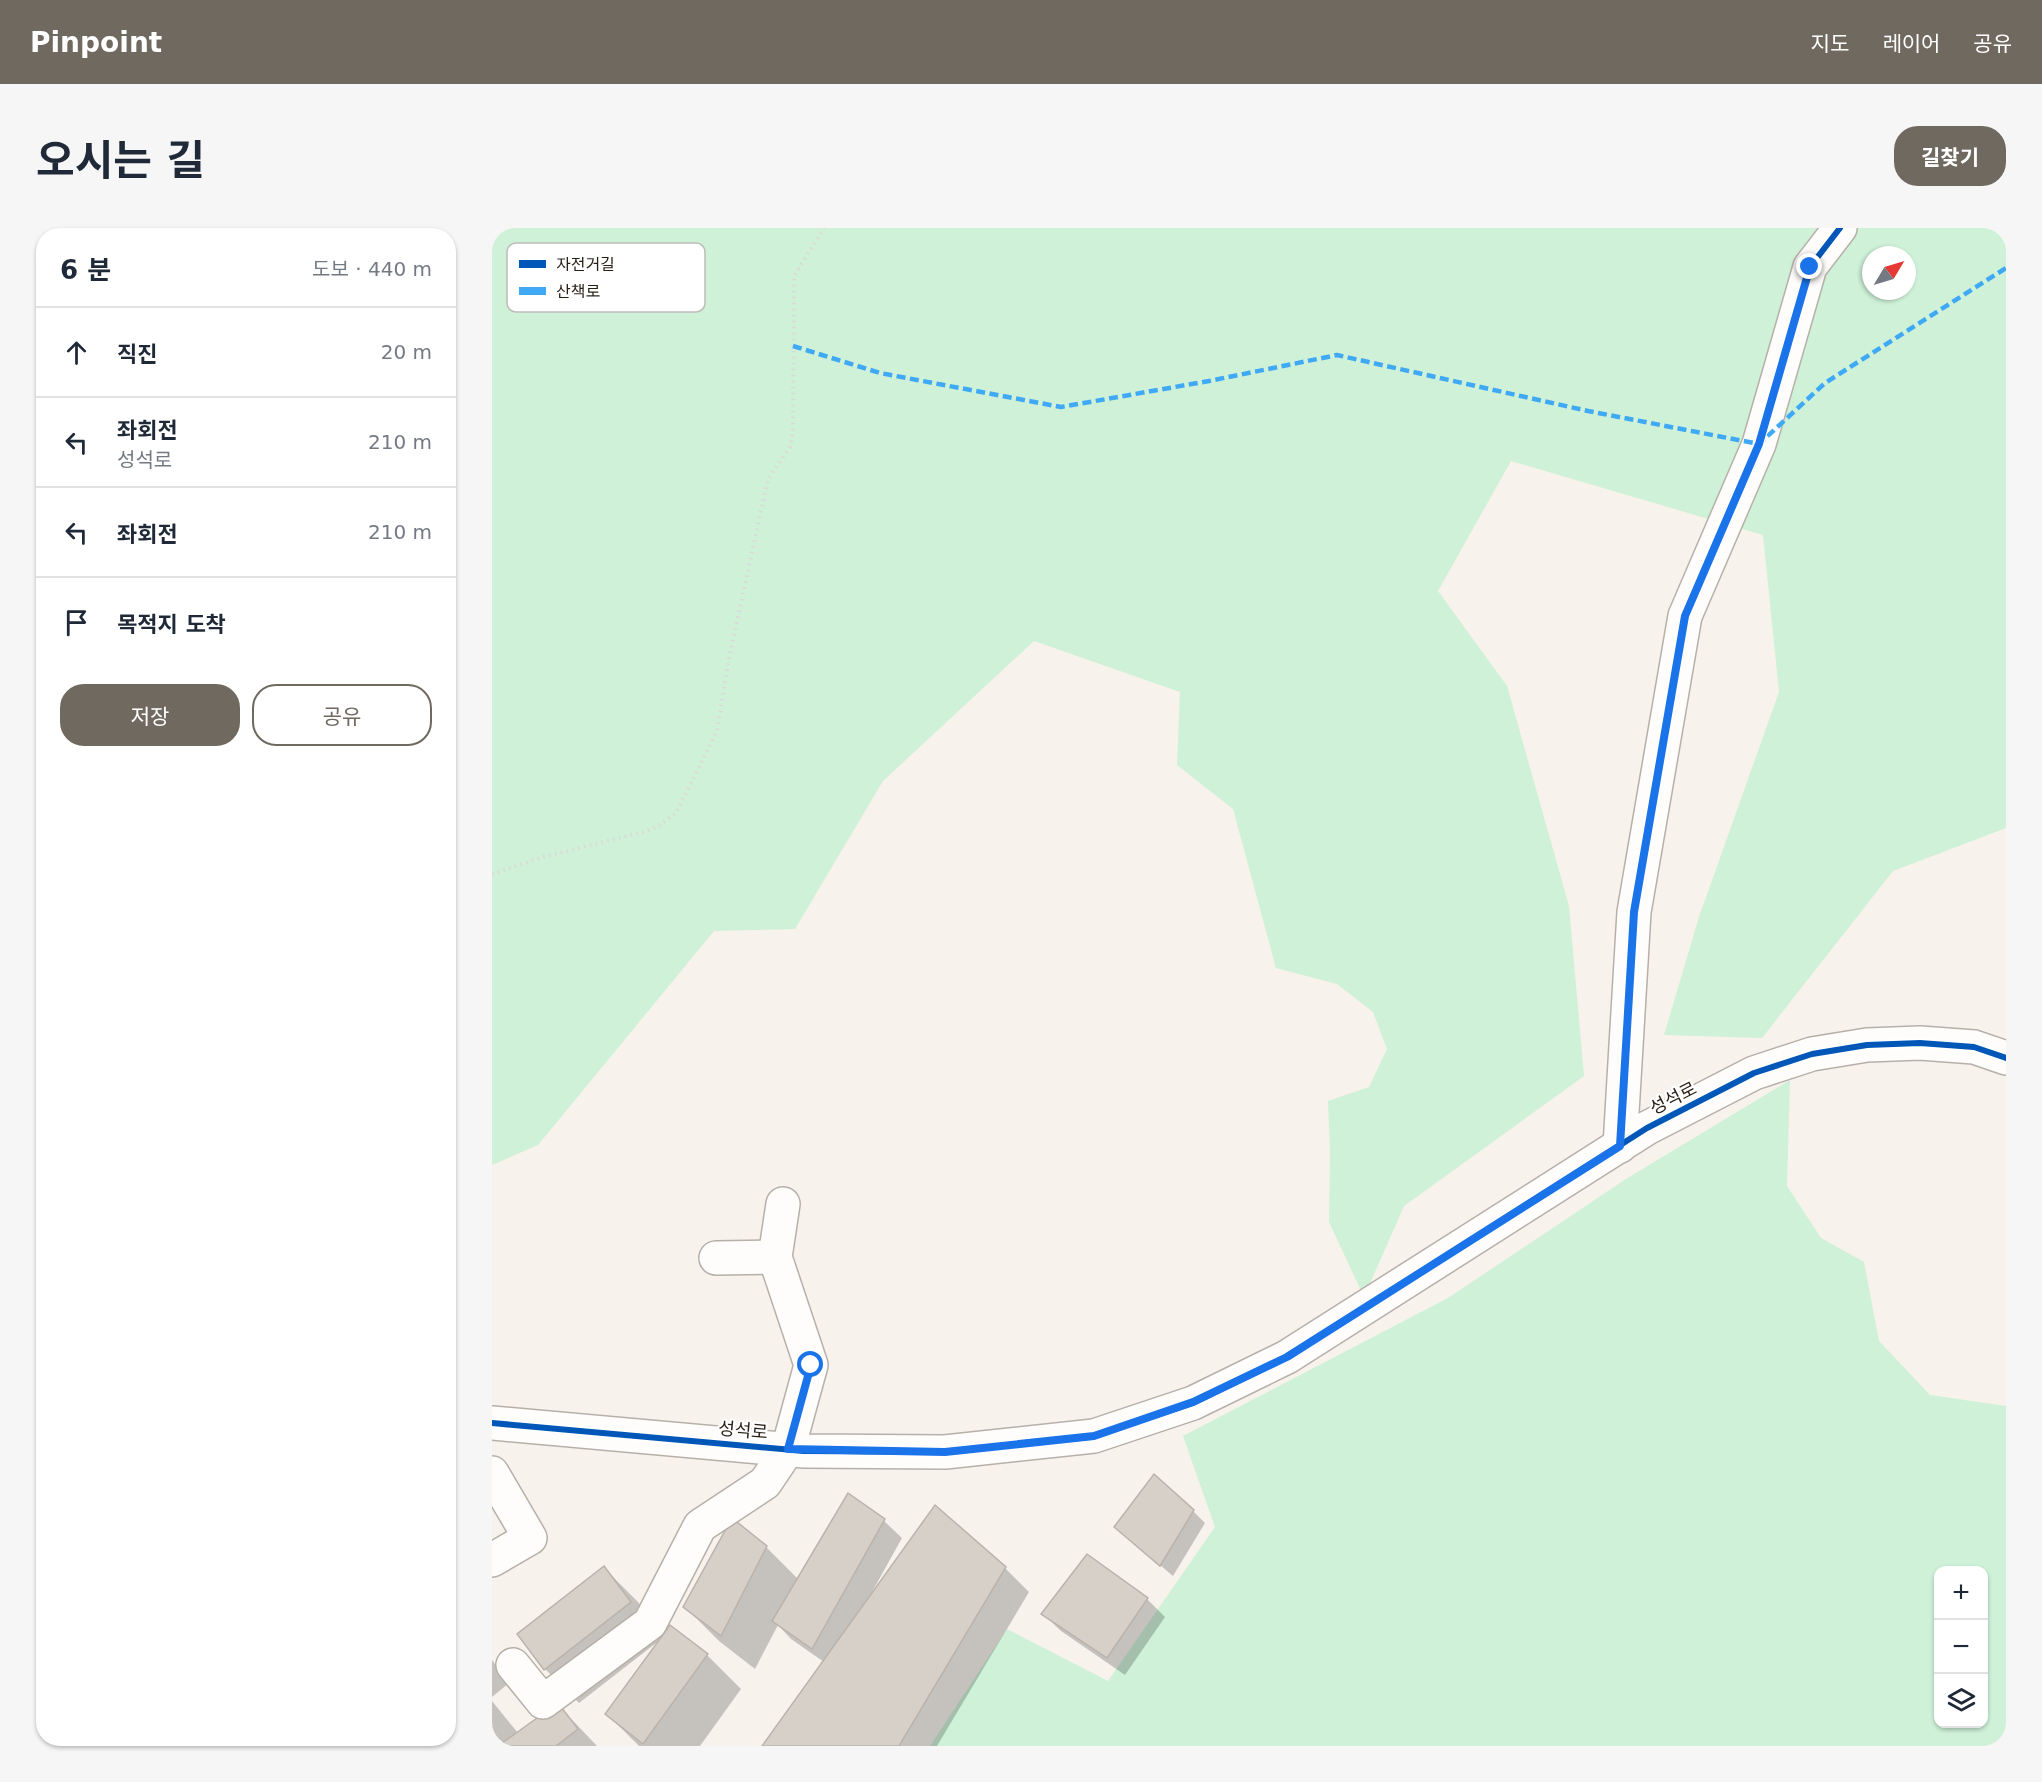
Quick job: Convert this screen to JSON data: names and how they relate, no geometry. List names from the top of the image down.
{
  "streets": {
    "street": ["성석로"]
  },
  "legend": ["자전거길", "산책로"],
  "north": "top right",
  "page": {
    "header": "Pinpoint",
    "nav": ["지도", "레이어", "공유"],
    "title": "오시는 길",
    "buttons": [
      "길찾기",
      ["저장", "공유"]
    ],
    "heading": ["6 분", "도보 · 440 m"],
    "list": [
      ["직진", "20 m"],
      ["좌회전", "성석로", "210 m"],
      ["좌회전", "210 m"],
      "목적지 도착"
    ],
    "map_buttons": ["+", "−"]
  }
}
